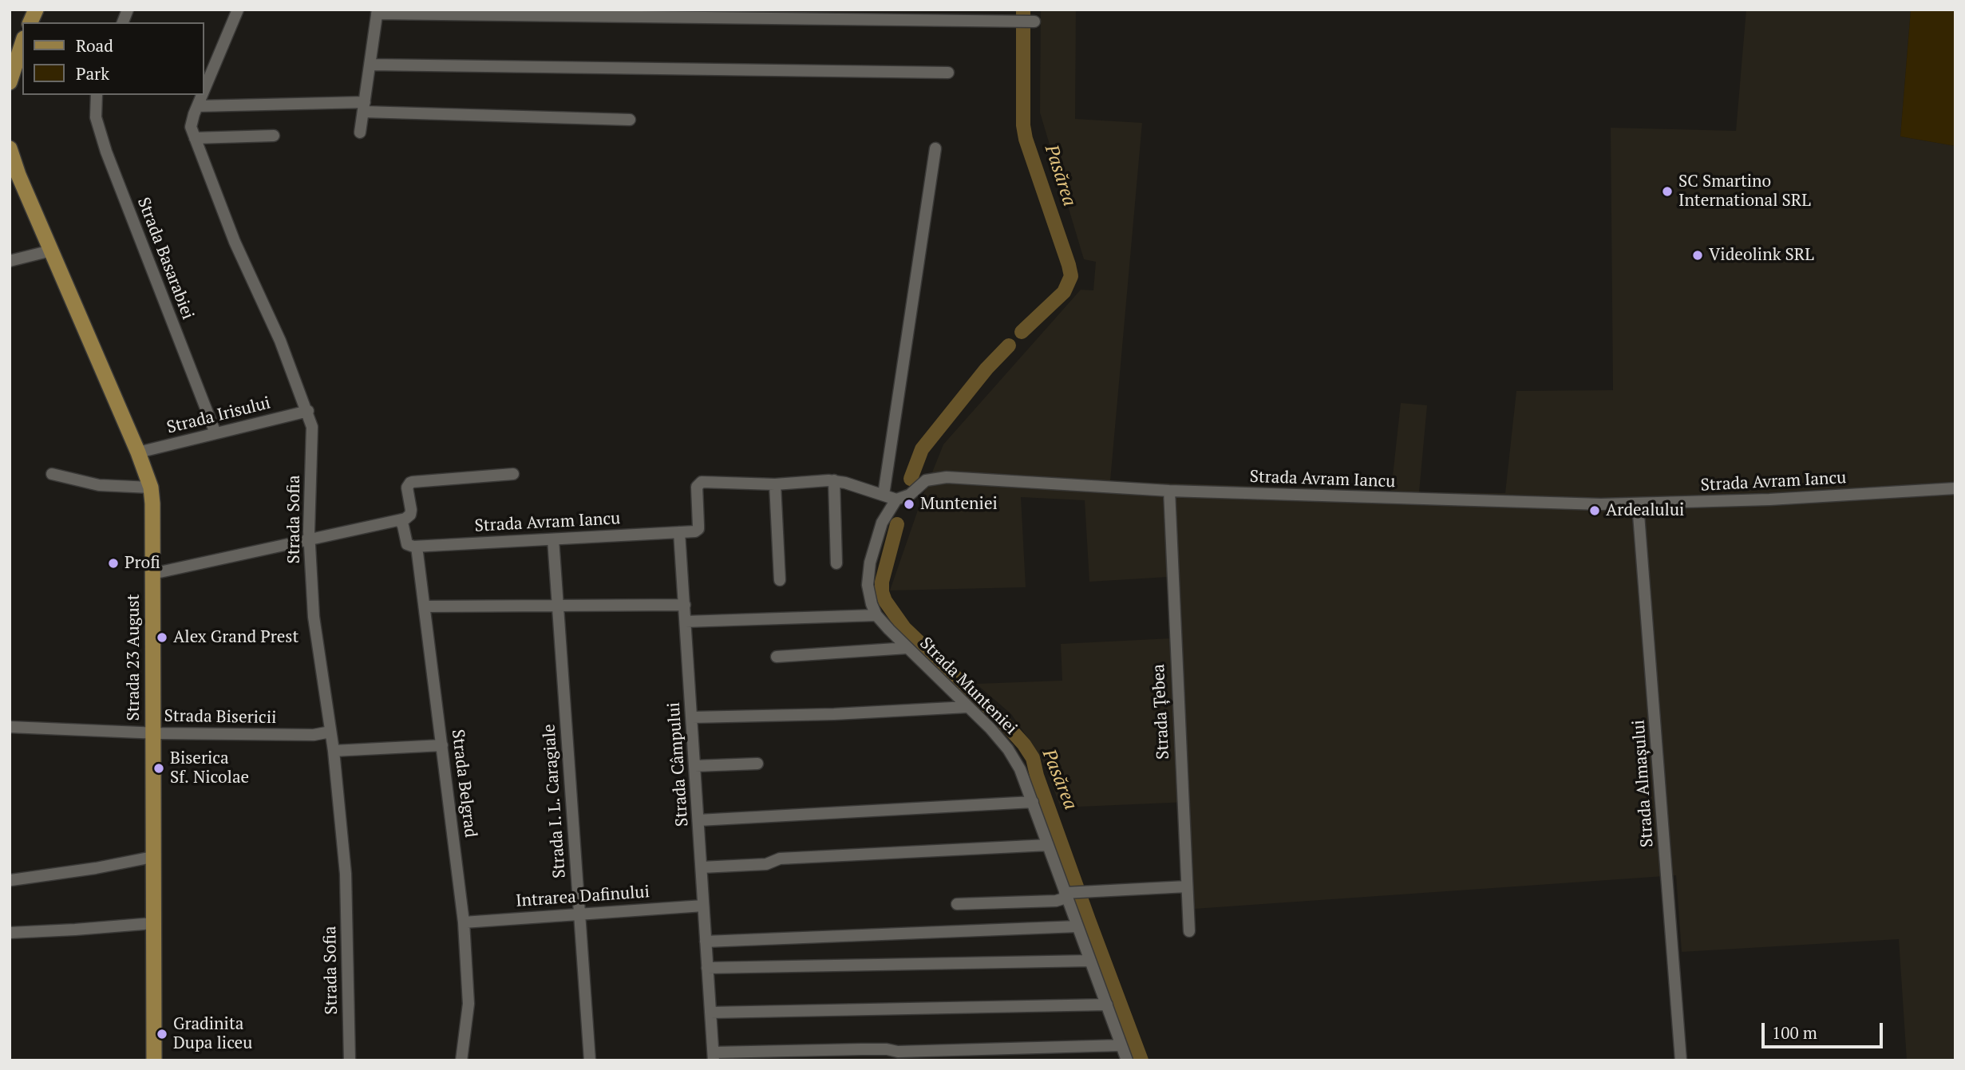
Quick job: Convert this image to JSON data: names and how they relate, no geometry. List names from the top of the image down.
{
  "streets": {
    "main road": ["Strada 23 August"],
    "street": [
      "Strada Basarabiei",
      "Strada Irisului",
      "Strada Avram Iancu",
      "Strada Sofia",
      "Strada Munteniei",
      "Strada Țebea",
      "Strada Bisericii",
      "Strada Câmpului",
      "Strada Belgrad",
      "Strada Almașului",
      "Strada I. L. Caragiale",
      "Intrarea Dafinului"
    ]
  },
  "crossings": [
    ["Strada Basarabiei", "Strada Irisului"],
    ["Strada Irisului", "Strada Sofia"],
    ["Strada Irisului", "Strada 23 August"],
    ["Strada Avram Iancu", "Strada Munteniei"],
    ["Strada Avram Iancu", "Strada Țebea"],
    ["Strada Avram Iancu", "Strada Câmpului"],
    ["Strada Avram Iancu", "Strada Belgrad"],
    ["Strada Avram Iancu", "Strada Almașului"],
    ["Strada Avram Iancu", "Strada I. L. Caragiale"],
    ["Strada Sofia", "Strada Bisericii"],
    ["Strada 23 August", "Strada Bisericii"],
    ["Strada Câmpului", "Intrarea Dafinului"],
    ["Strada Belgrad", "Intrarea Dafinului"],
    ["Strada I. L. Caragiale", "Intrarea Dafinului"]
  ],
  "water": ["Pasărea"],
  "places": [
    "SC Smartino International SRL",
    "Videolink SRL",
    "Munteniei",
    "Ardealului",
    "Profi",
    "Alex Grand Prest",
    "Biserica Sf. Nicolae",
    "Gradinita Dupa liceu"
  ],
  "legend": ["Road", "Park"],
  "scale_bar": "100 m"
}
